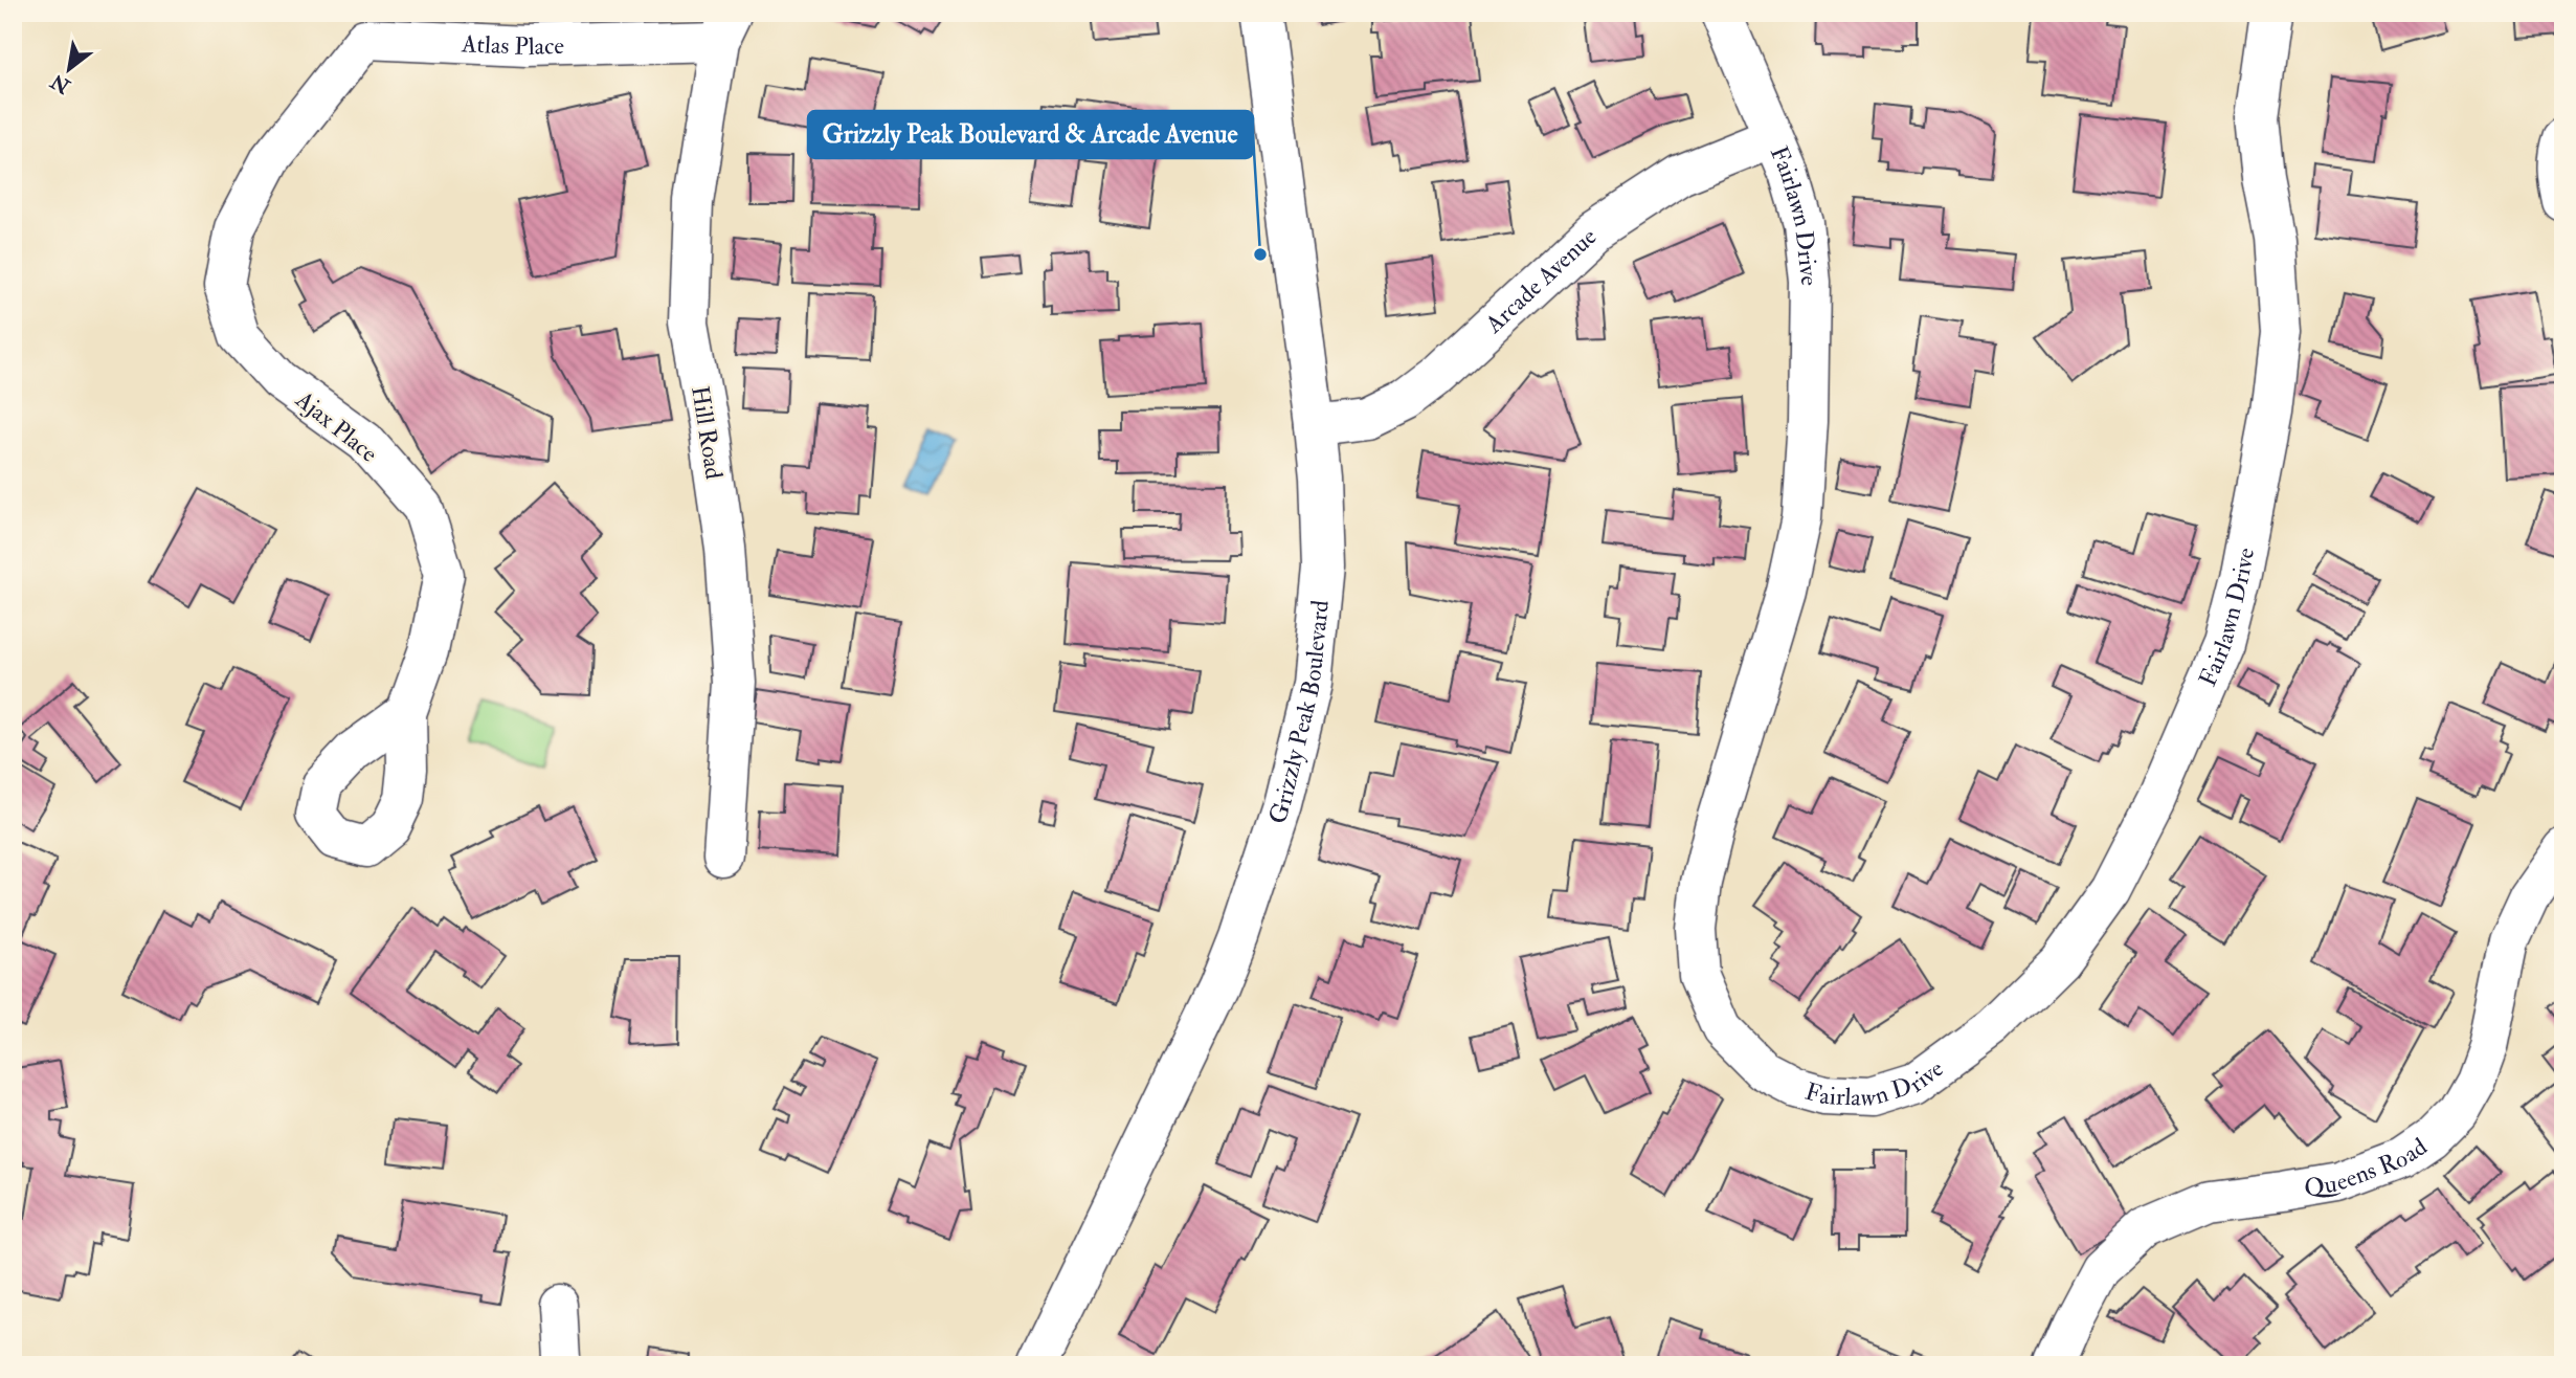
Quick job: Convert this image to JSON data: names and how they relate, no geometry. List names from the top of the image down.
{
  "streets": {
    "street": [
      "Atlas Place",
      "Fairlawn Drive",
      "Arcade Avenue",
      "Ajax Place",
      "Hill Road",
      "Grizzly Peak Boulevard",
      "Queens Road"
    ]
  },
  "crossings": [
    ["Atlas Place", "Ajax Place"],
    ["Atlas Place", "Hill Road"],
    ["Fairlawn Drive", "Arcade Avenue"],
    ["Arcade Avenue", "Grizzly Peak Boulevard"]
  ],
  "places": ["Grizzly Peak Boulevard & Arcade Avenue"],
  "north": "bottom left"
}
